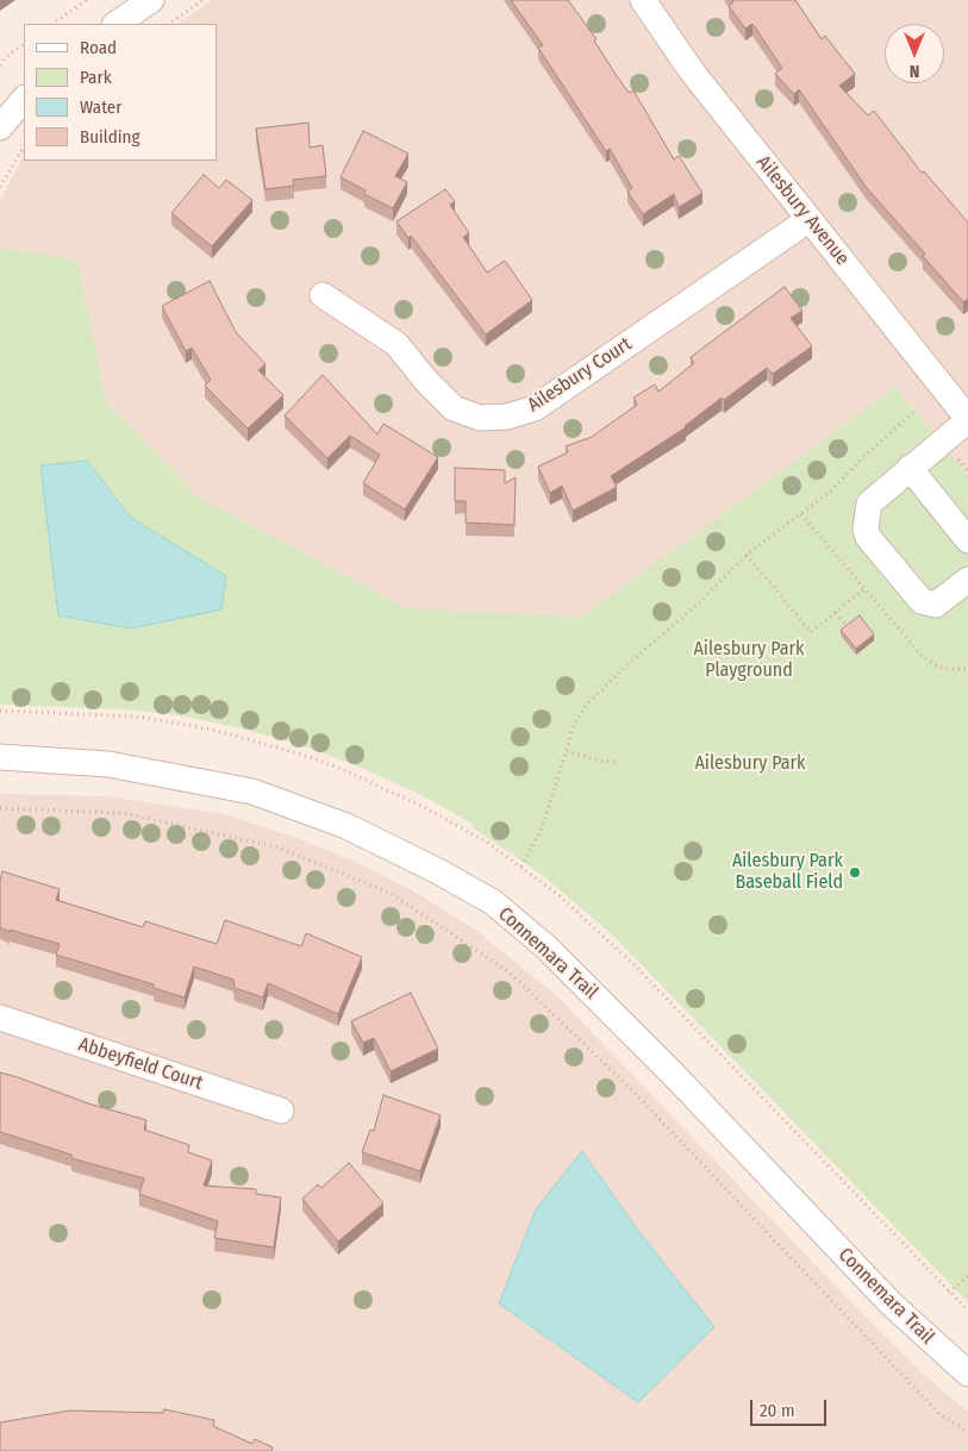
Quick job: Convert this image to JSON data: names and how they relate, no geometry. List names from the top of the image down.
{
  "streets": {
    "street": [
      "Ailesbury Avenue",
      "Ailesbury Court",
      "Connemara Trail",
      "Abbeyfield Court"
    ]
  },
  "crossings": [
    ["Ailesbury Avenue", "Ailesbury Court"]
  ],
  "parks": ["Ailesbury Park Playground", "Ailesbury Park"],
  "places": ["Ailesbury Park Baseball Field"],
  "legend": [
    "Road",
    "Park",
    "Water",
    "Building"
  ],
  "scale_bar": "20 m",
  "north": "bottom"
}
